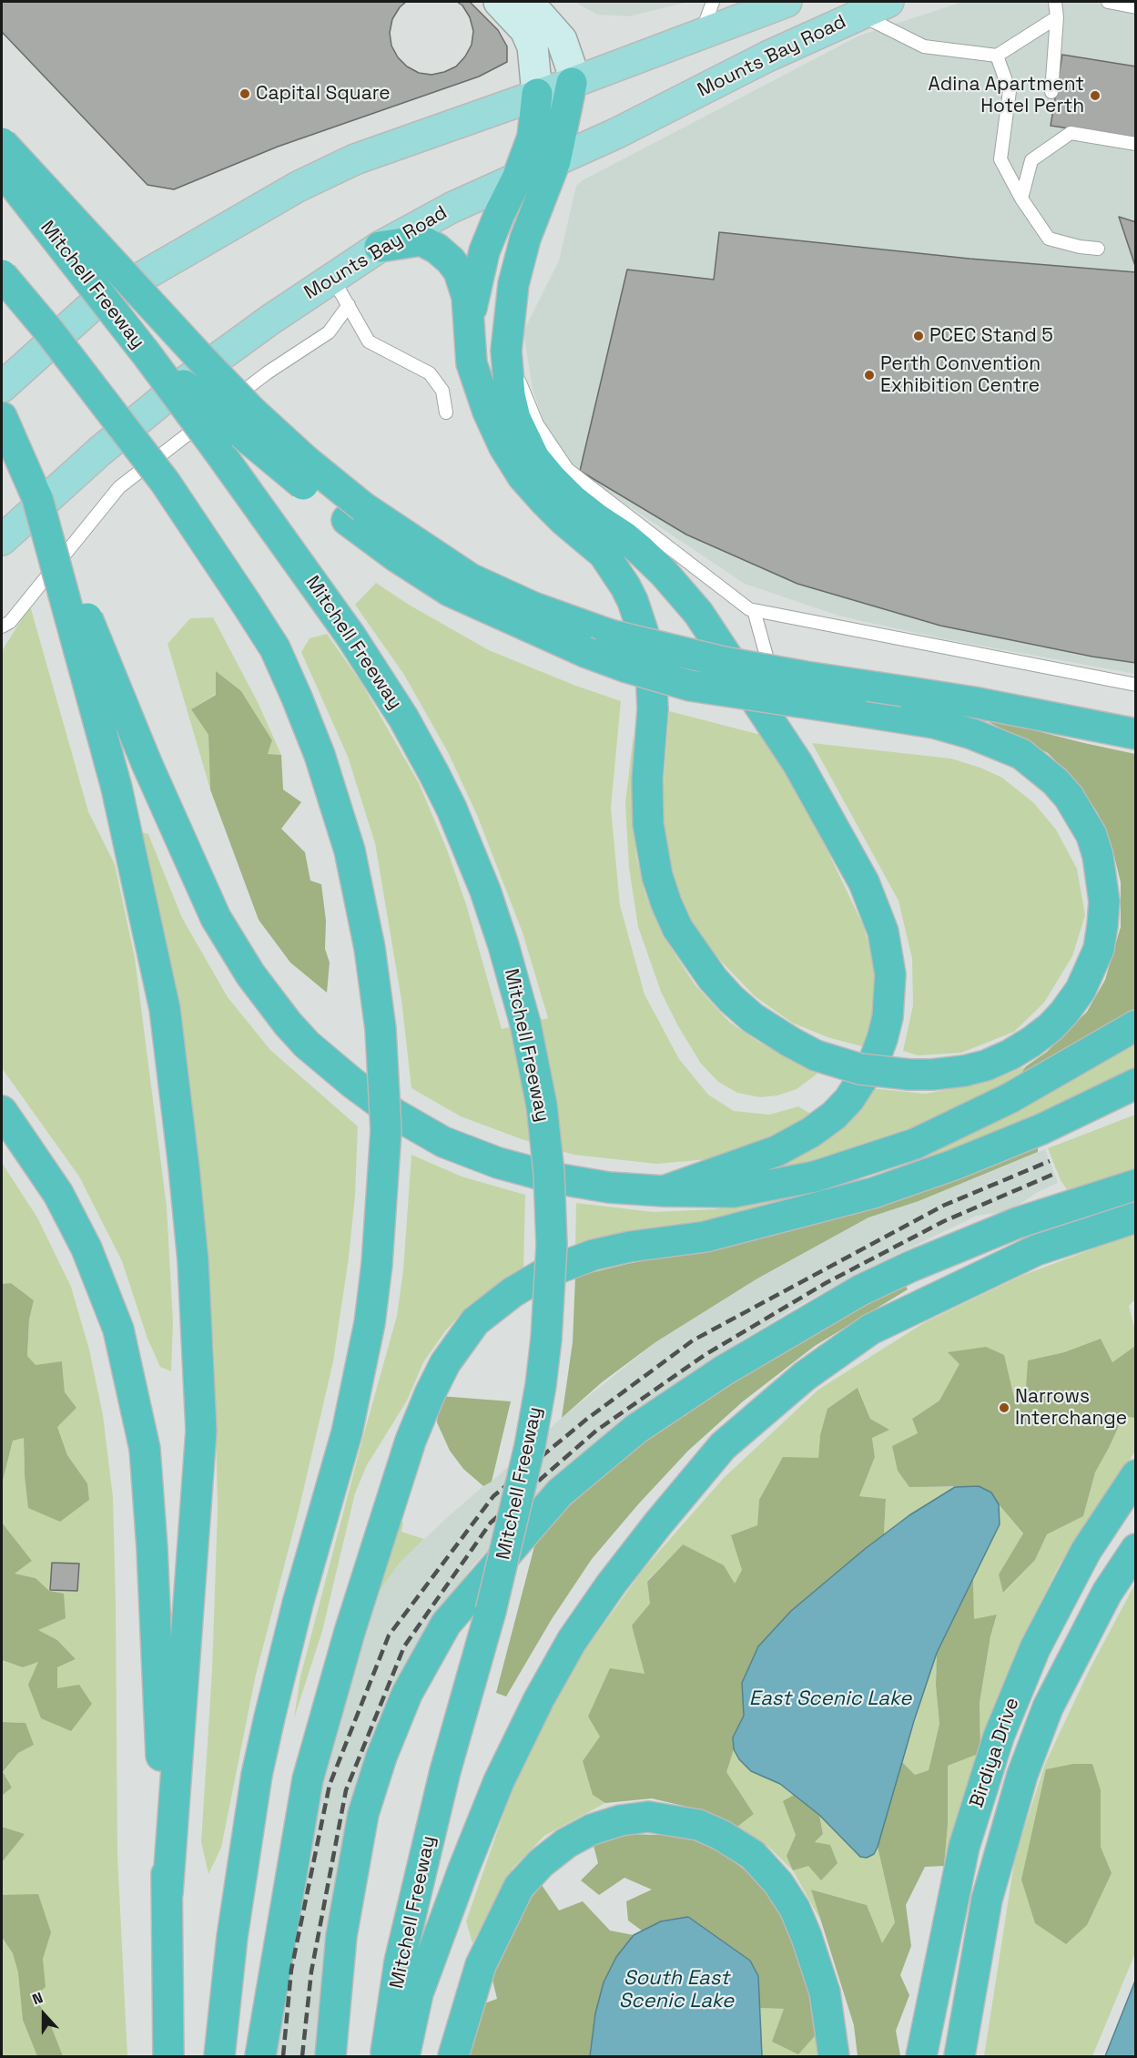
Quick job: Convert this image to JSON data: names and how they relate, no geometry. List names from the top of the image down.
{
  "streets": {
    "highway": ["Mitchell Freeway", "Birdiya Drive"],
    "main road": ["Mounts Bay Road"]
  },
  "water": ["East Scenic Lake", "South East Scenic Lake"],
  "places": [
    "Capital Square",
    "Adina Apartment Hotel Perth",
    "PCEC Stand 5",
    "Perth Convention Exhibition Centre",
    "Narrows Interchange"
  ],
  "north": "top"
}
